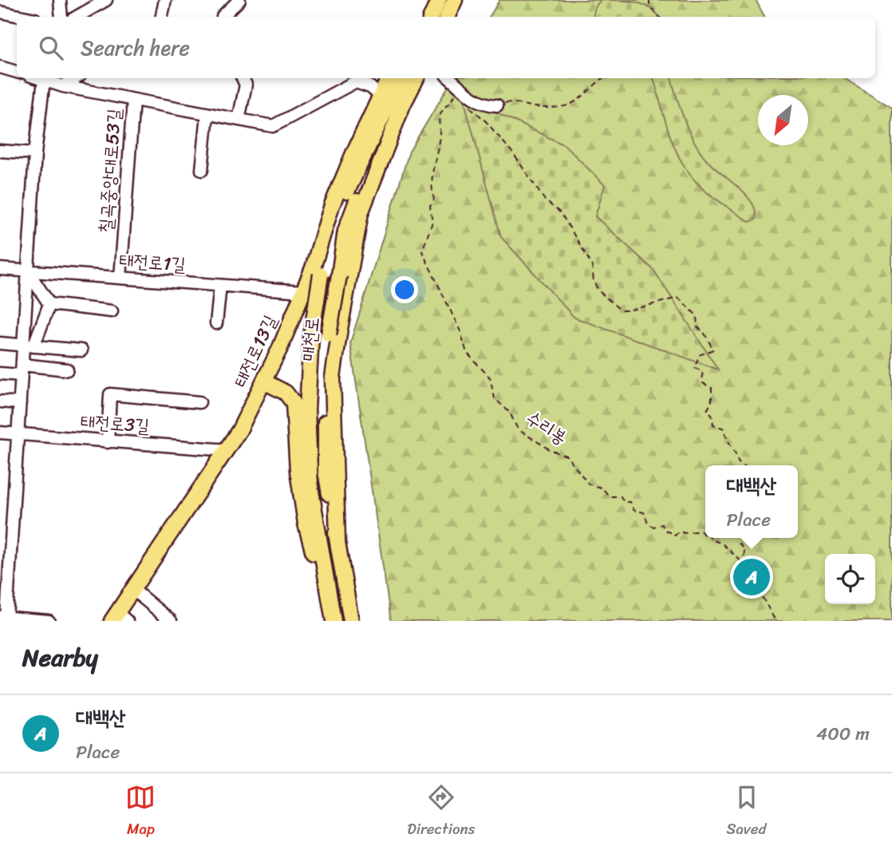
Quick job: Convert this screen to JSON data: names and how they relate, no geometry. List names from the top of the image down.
{
  "streets": {
    "main road": ["매천로", "태전로13길"],
    "street": ["칠곡중앙대로53길", "태전로1길", "태전로3길"],
    "path": ["수리봉"]
  },
  "crossings": [
    ["칠곡중앙대로53길", "태전로1길"],
    ["태전로1길", "태전로13길"],
    ["태전로13길", "태전로3길"]
  ],
  "north": "bottom left",
  "page": {
    "search": "Search here",
    "popup": ["대백산", "Place"],
    "pins": "A",
    "heading": "Nearby",
    "list": [
      {
        "mark": "A",
        "name": "대백산",
        "note": "Place",
        "value": "400 m"
      }
    ],
    "nav": ["Map", "Directions", "Saved"]
  }
}
